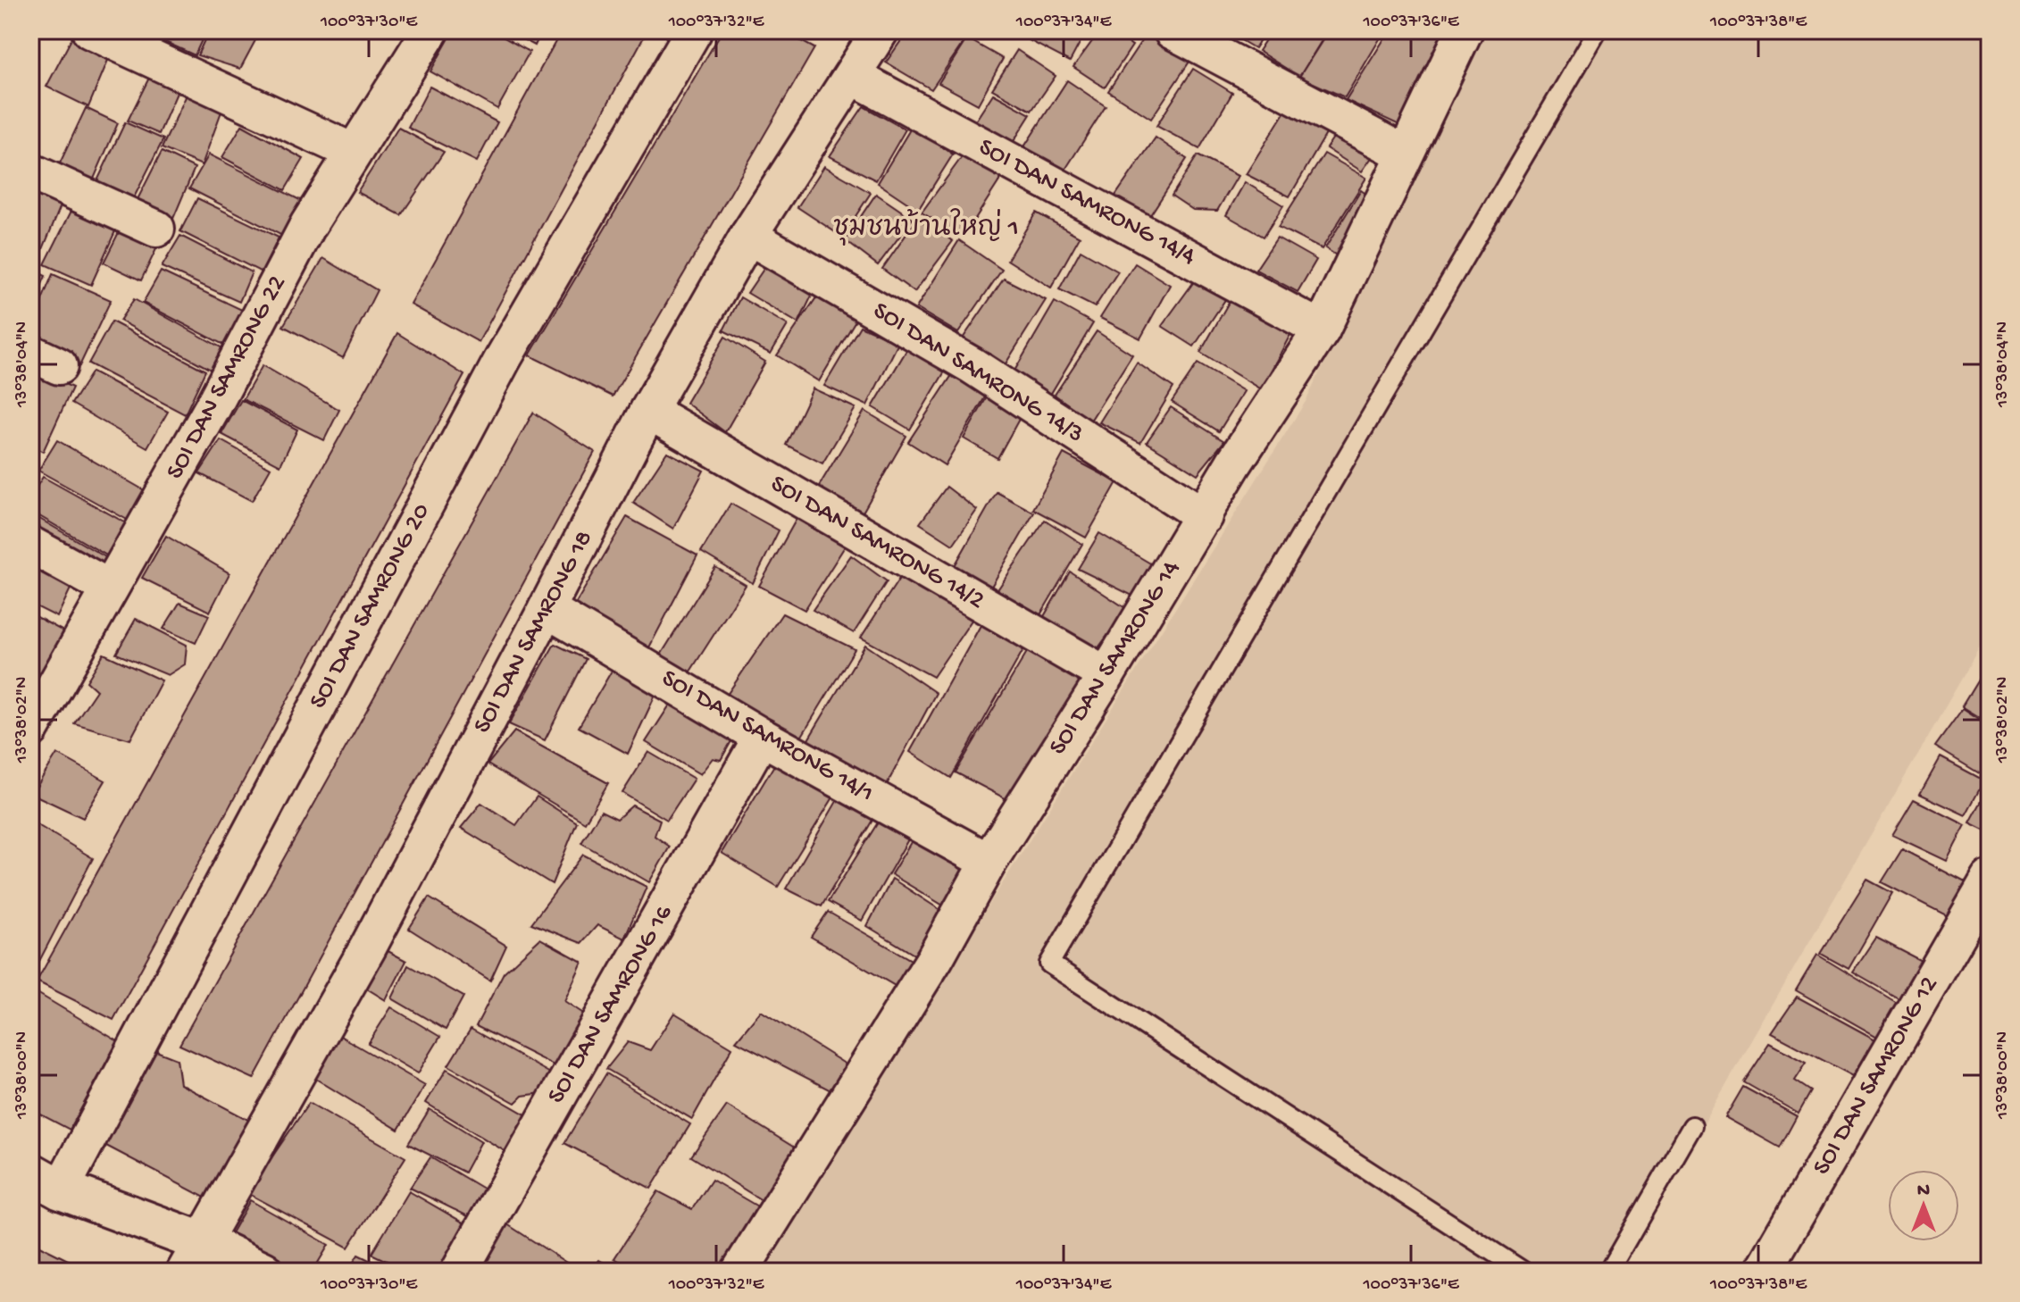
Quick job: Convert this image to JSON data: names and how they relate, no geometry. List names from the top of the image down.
{
  "streets": {
    "street": [
      "SOI DAN SAMRONG 14/4",
      "SOI DAN SAMRONG 14/3",
      "SOI DAN SAMRONG 22",
      "SOI DAN SAMRONG 14/2",
      "SOI DAN SAMRONG 20",
      "SOI DAN SAMRONG 18",
      "SOI DAN SAMRONG 14",
      "SOI DAN SAMRONG 14/1",
      "SOI DAN SAMRONG 16",
      "SOI DAN SAMRONG 12"
    ]
  },
  "crossings": [
    ["SOI DAN SAMRONG 14/4", "SOI DAN SAMRONG 18"],
    ["SOI DAN SAMRONG 14/4", "SOI DAN SAMRONG 14"],
    ["SOI DAN SAMRONG 14/3", "SOI DAN SAMRONG 18"],
    ["SOI DAN SAMRONG 14/3", "SOI DAN SAMRONG 14"],
    ["SOI DAN SAMRONG 14/2", "SOI DAN SAMRONG 18"],
    ["SOI DAN SAMRONG 14/2", "SOI DAN SAMRONG 14"],
    ["SOI DAN SAMRONG 18", "SOI DAN SAMRONG 14/1"],
    ["SOI DAN SAMRONG 14", "SOI DAN SAMRONG 14/1"],
    ["SOI DAN SAMRONG 14/1", "SOI DAN SAMRONG 16"]
  ],
  "districts": ["ชุมชนบ้านใหญ่ 1"],
  "north": "top",
  "coordinates": [
    "100°37'30\"E",
    "100°37'32\"E",
    "100°37'34\"E",
    "100°37'36\"E",
    "100°37'38\"E",
    "13°38'04\"N",
    "13°38'02\"N",
    "13°38'00\"N"
  ]
}
